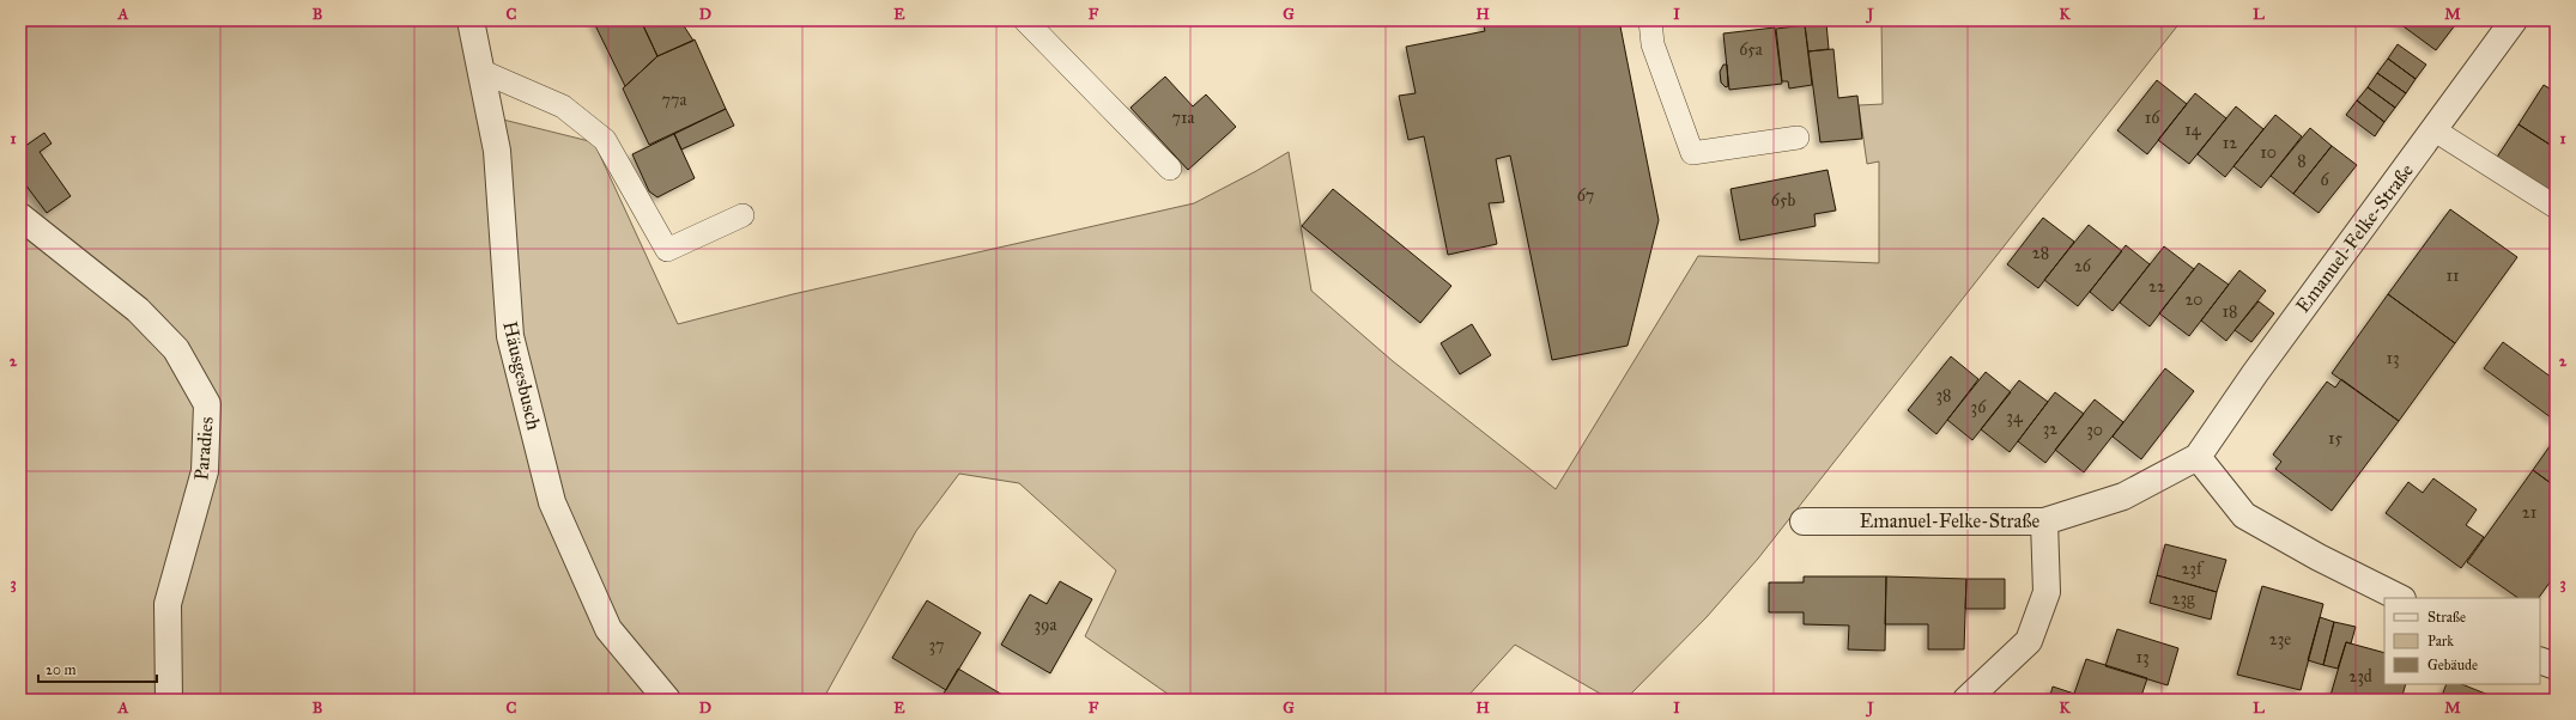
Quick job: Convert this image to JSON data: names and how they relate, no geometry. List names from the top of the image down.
{
  "streets": {
    "street": ["Emanuel-Felke-Straße", "Häusgesbusch", "Paradies"]
  },
  "house_numbers": [
    "65a",
    "77a",
    "71a",
    "16",
    "14",
    "12",
    "10",
    "8",
    "6",
    "67",
    "65b",
    "28",
    "26",
    "11",
    "22",
    "20",
    "18",
    "13",
    "38",
    "36",
    "34",
    "32",
    "30",
    "15",
    "21",
    "23f",
    "23g",
    "39a",
    "23e",
    "37",
    "13",
    "23d"
  ],
  "legend": ["Straße", "Park", "Gebäude"],
  "scale_bar": "20 m",
  "grid": {
    "columns": [
      "A",
      "B",
      "C",
      "D",
      "E",
      "F",
      "G",
      "H",
      "I",
      "J",
      "K",
      "L",
      "M"
    ],
    "rows": ["1", "2", "3"]
  }
}
